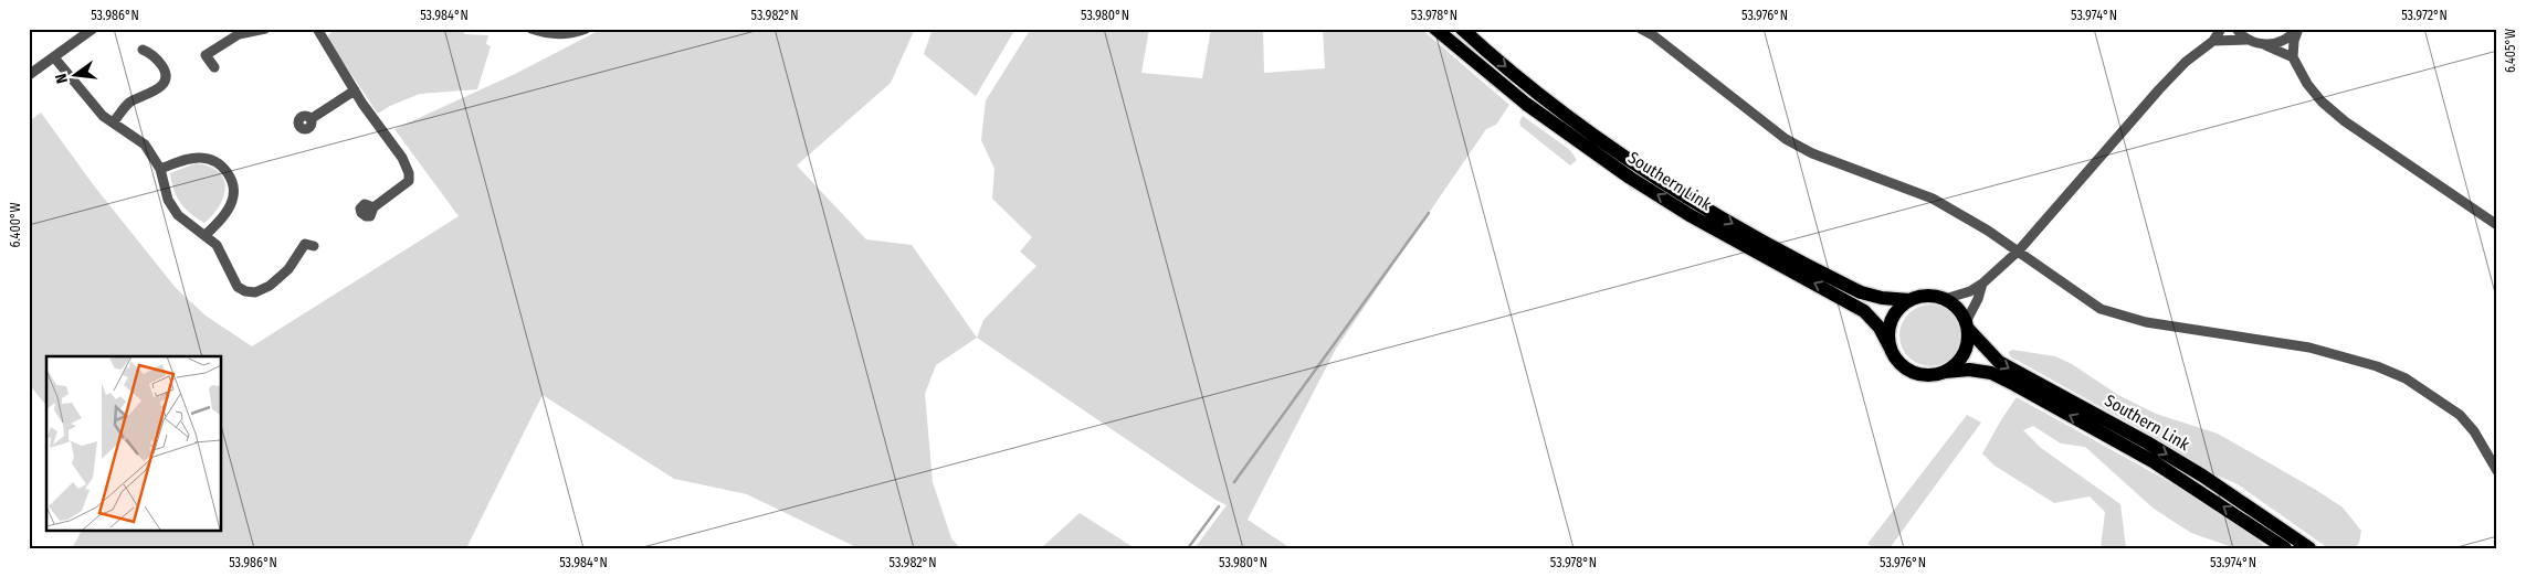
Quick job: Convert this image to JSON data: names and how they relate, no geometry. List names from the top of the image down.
{
  "streets": {
    "main road": ["Southern Link"]
  },
  "north": "left",
  "coordinates": [
    "53.986°N",
    "53.984°N",
    "53.982°N",
    "53.980°N",
    "53.978°N",
    "53.976°N",
    "53.974°N",
    "53.972°N",
    "6.405°W",
    "6.400°W"
  ]
}
